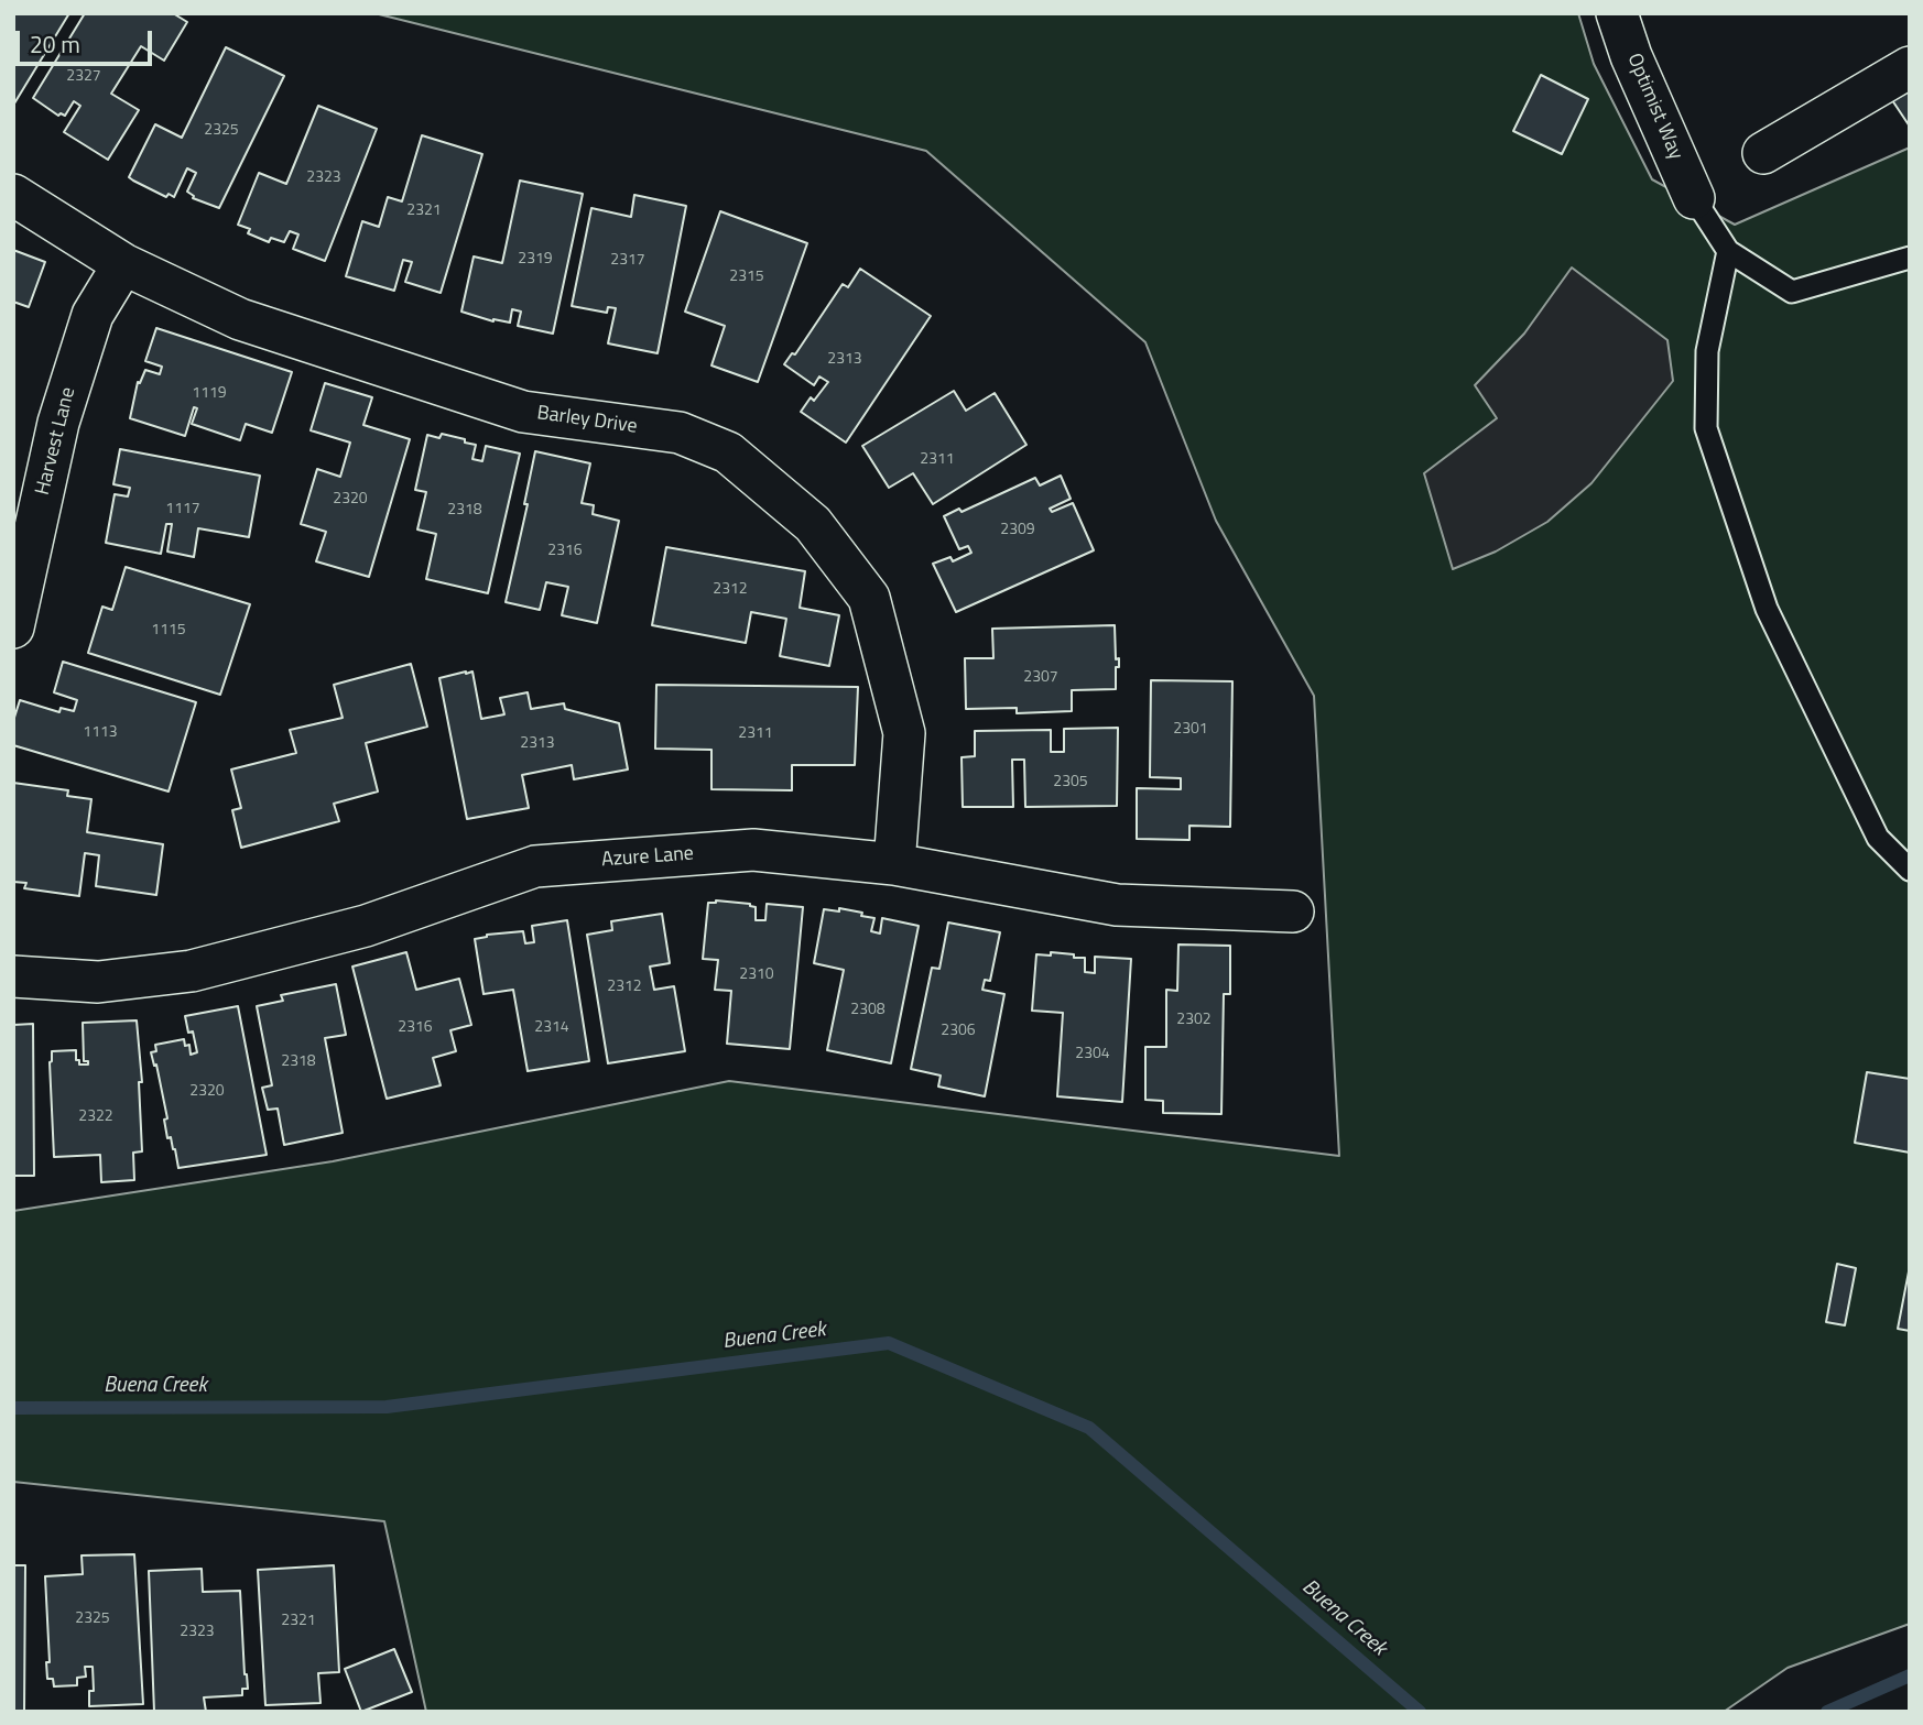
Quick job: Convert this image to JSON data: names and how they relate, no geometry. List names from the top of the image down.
{
  "streets": {
    "street": [
      "Optimist Way",
      "Barley Drive",
      "Harvest Lane",
      "Azure Lane"
    ]
  },
  "crossings": [
    ["Barley Drive", "Harvest Lane"],
    ["Barley Drive", "Azure Lane"]
  ],
  "water": ["Buena Creek"],
  "house_numbers": [
    "2327",
    "2325",
    "2323",
    "2321",
    "2319",
    "2317",
    "2315",
    "2313",
    "1119",
    "2311",
    "2320",
    "1117",
    "2318",
    "2309",
    "2316",
    "2312",
    "1115",
    "2307",
    "2301",
    "1113",
    "2311",
    "2313",
    "2305",
    "2310",
    "2312",
    "2308",
    "2302",
    "2316",
    "2314",
    "2306",
    "2304",
    "2318",
    "2320",
    "2322",
    "2325",
    "2321",
    "2323"
  ],
  "scale_bar": "20 m"
}
